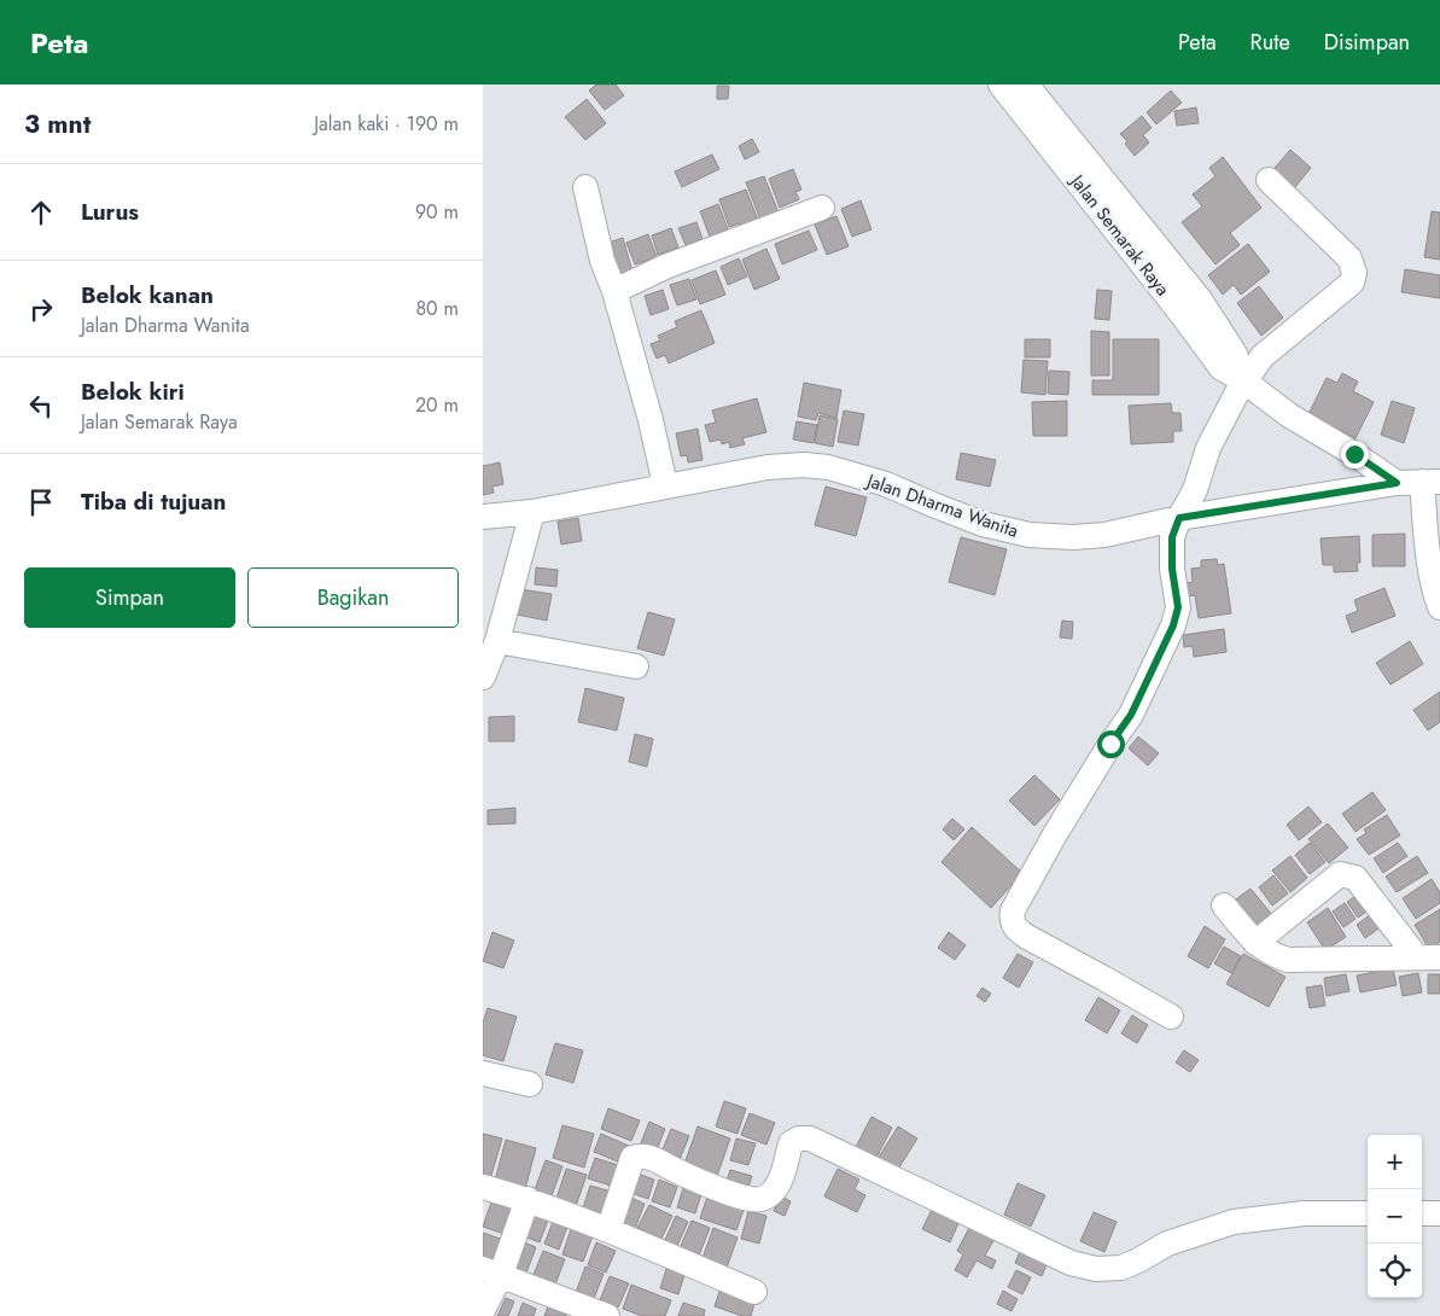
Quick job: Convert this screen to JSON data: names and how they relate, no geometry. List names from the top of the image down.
{
  "streets": {
    "street": ["Jalan Semarak Raya", "Jalan Dharma Wanita"]
  },
  "crossings": [
    ["Jalan Semarak Raya", "Jalan Dharma Wanita"]
  ],
  "page": {
    "header": "Peta",
    "nav": ["Peta", "Rute", "Disimpan"],
    "heading": ["3 mnt", "Jalan kaki · 190 m"],
    "list": [
      ["Lurus", "90 m"],
      ["Belok kanan", "Jalan Dharma Wanita", "80 m"],
      ["Belok kiri", "Jalan Semarak Raya", "20 m"],
      "Tiba di tujuan"
    ],
    "buttons": ["Simpan", "Bagikan"],
    "map_buttons": ["+", "−"]
  }
}
